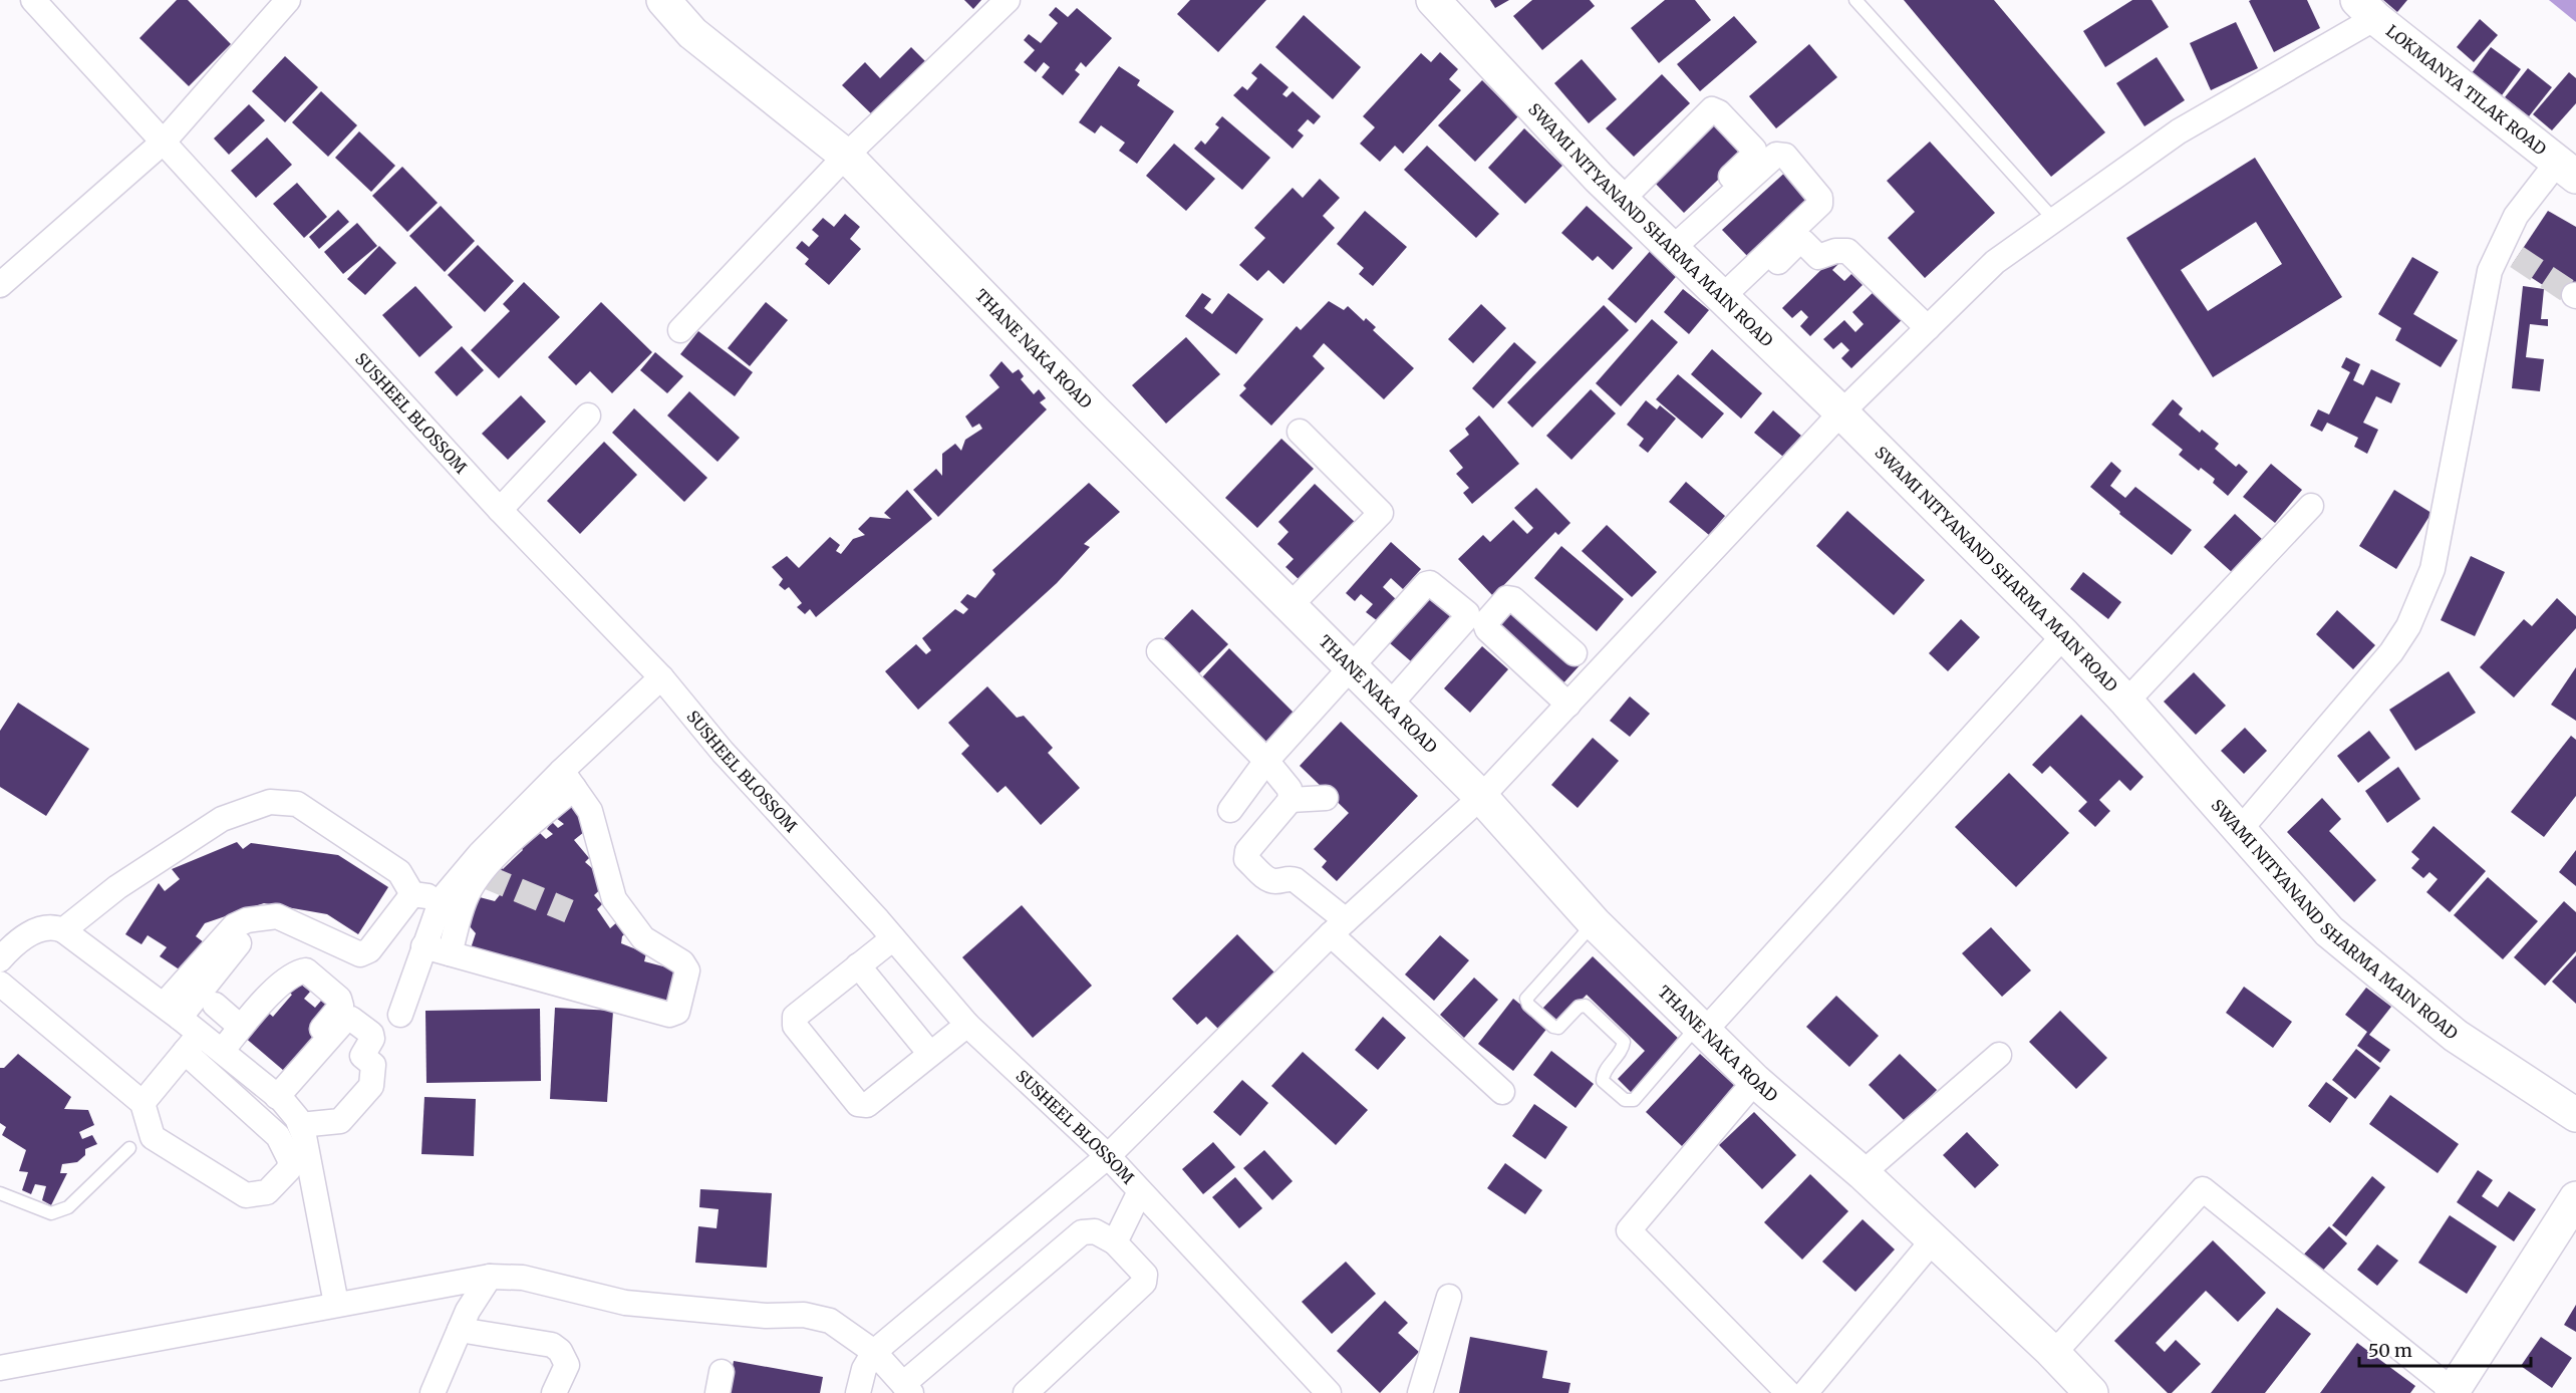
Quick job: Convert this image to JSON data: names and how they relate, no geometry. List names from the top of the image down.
{
  "streets": {
    "street": [
      "LOKMANYA TILAK ROAD",
      "SWAMI NITYANAND SHARMA MAIN ROAD",
      "THANE NAKA ROAD",
      "SUSHEEL BLOSSOM"
    ]
  },
  "scale_bar": "50 m"
}
